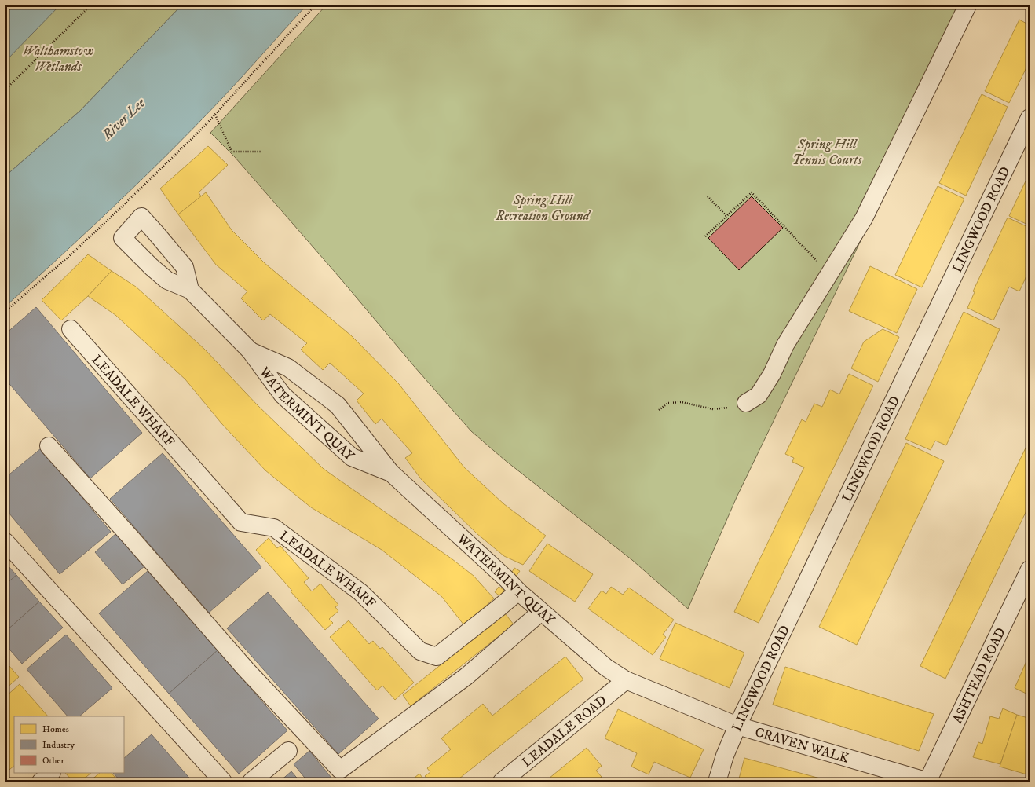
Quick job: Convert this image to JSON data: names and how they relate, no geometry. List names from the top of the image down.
{
  "streets": {
    "street": [
      "LINGWOOD ROAD",
      "LEADALE WHARF",
      "WATERMINT QUAY",
      "ASHTEAD ROAD",
      "LEADALE ROAD",
      "CRAVEN WALK"
    ]
  },
  "crossings": [
    ["LINGWOOD ROAD", "CRAVEN WALK"],
    ["LEADALE WHARF", "WATERMINT QUAY"],
    ["WATERMINT QUAY", "LEADALE ROAD"],
    ["WATERMINT QUAY", "CRAVEN WALK"],
    ["ASHTEAD ROAD", "CRAVEN WALK"],
    ["LEADALE ROAD", "CRAVEN WALK"]
  ],
  "water": ["River Lee"],
  "parks": ["Walthamstow Wetlands", "Spring Hill Tennis Courts", "Spring Hill Recreation Ground"],
  "legend": ["Homes", "Industry", "Other"]
}
